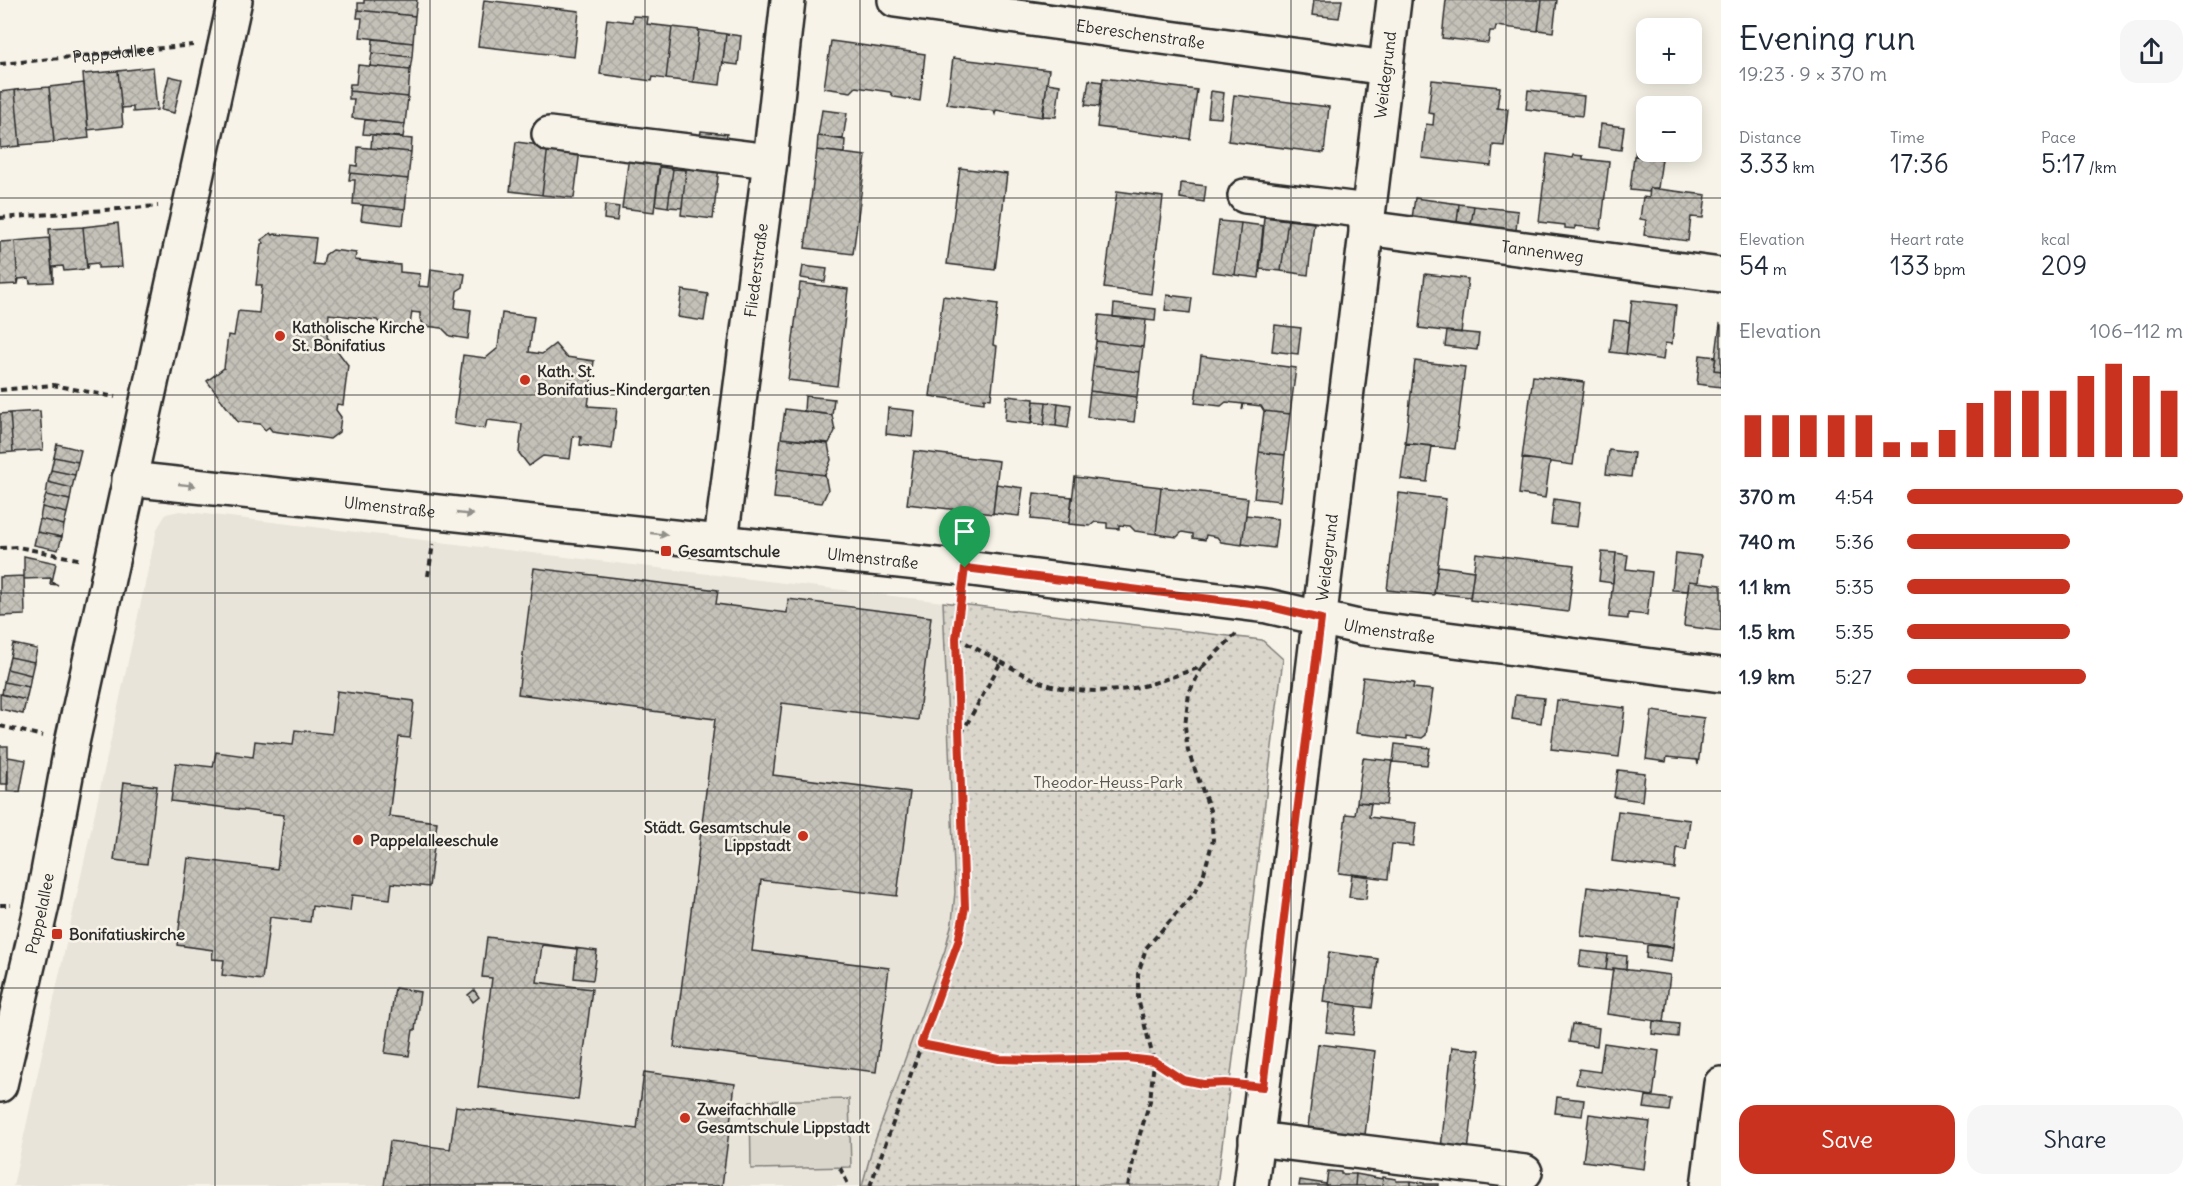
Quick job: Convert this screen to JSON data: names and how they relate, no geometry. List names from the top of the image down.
{
  "streets": {
    "street": [
      "Ebereschenstraße",
      "Pappelallee",
      "Weidegrund",
      "Tannenweg",
      "Fliederstraße",
      "Ulmenstraße"
    ]
  },
  "crossings": [
    ["Ebereschenstraße", "Weidegrund"],
    ["Pappelallee", "Ulmenstraße"],
    ["Weidegrund", "Tannenweg"],
    ["Weidegrund", "Ulmenstraße"],
    ["Fliederstraße", "Ulmenstraße"]
  ],
  "one_way": ["Ulmenstraße"],
  "parks": ["Theodor-Heuss-Park"],
  "places": {
    "other": [
      "Katholische Kirche St. Bonifatius",
      "Kath. St. Bonifatius-Kindergarten",
      "Städt. Gesamtschule Lippstadt",
      "Pappelalleeschule",
      "Zweifachhalle Gesamtschule Lippstadt"
    ],
    "transit": ["Gesamtschule", "Bonifatiuskirche"]
  },
  "page": {
    "heading": ["Evening run", "19:23 · 9 × 370 m"],
    "map_buttons": ["+", "−"],
    "stats": [
      ["Distance", "3.33 km"],
      ["Time", "17:36"],
      ["Pace", "5:17 /km"],
      ["Elevation", "54 m"],
      ["Heart rate", "133 bpm"],
      ["kcal", "209"]
    ],
    "chart": ["Elevation", "106–112 m"],
    "list": [
      {
        "name": "370 m",
        "note": "4:54"
      },
      {
        "name": "740 m",
        "note": "5:36"
      },
      {
        "name": "1.1 km",
        "note": "5:35"
      },
      {
        "name": "1.5 km",
        "note": "5:35"
      },
      {
        "name": "1.9 km",
        "note": "5:27"
      }
    ],
    "buttons": ["Save", "Share"]
  }
}
